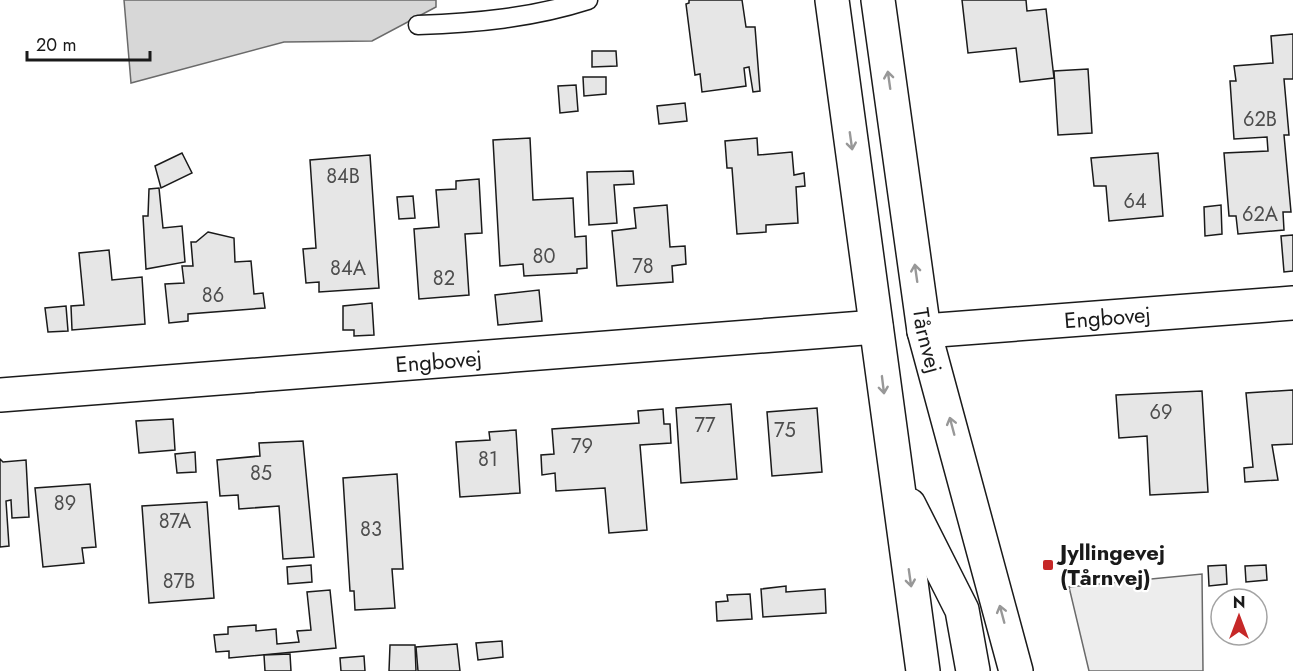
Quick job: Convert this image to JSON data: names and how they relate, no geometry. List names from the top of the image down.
{
  "streets": {
    "street": ["Engbovej", "Tårnvej"]
  },
  "crossings": [
    ["Engbovej", "Tårnvej"]
  ],
  "places": {
    "transit": ["Jyllingevej (Tårnvej)"]
  },
  "house_numbers": [
    "62B",
    "84B",
    "64",
    "62A",
    "80",
    "78",
    "84A",
    "82",
    "86",
    "69",
    "77",
    "75",
    "79",
    "81",
    "85",
    "89",
    "87A",
    "83",
    "87B"
  ],
  "scale_bar": "20 m",
  "north": "top"
}
